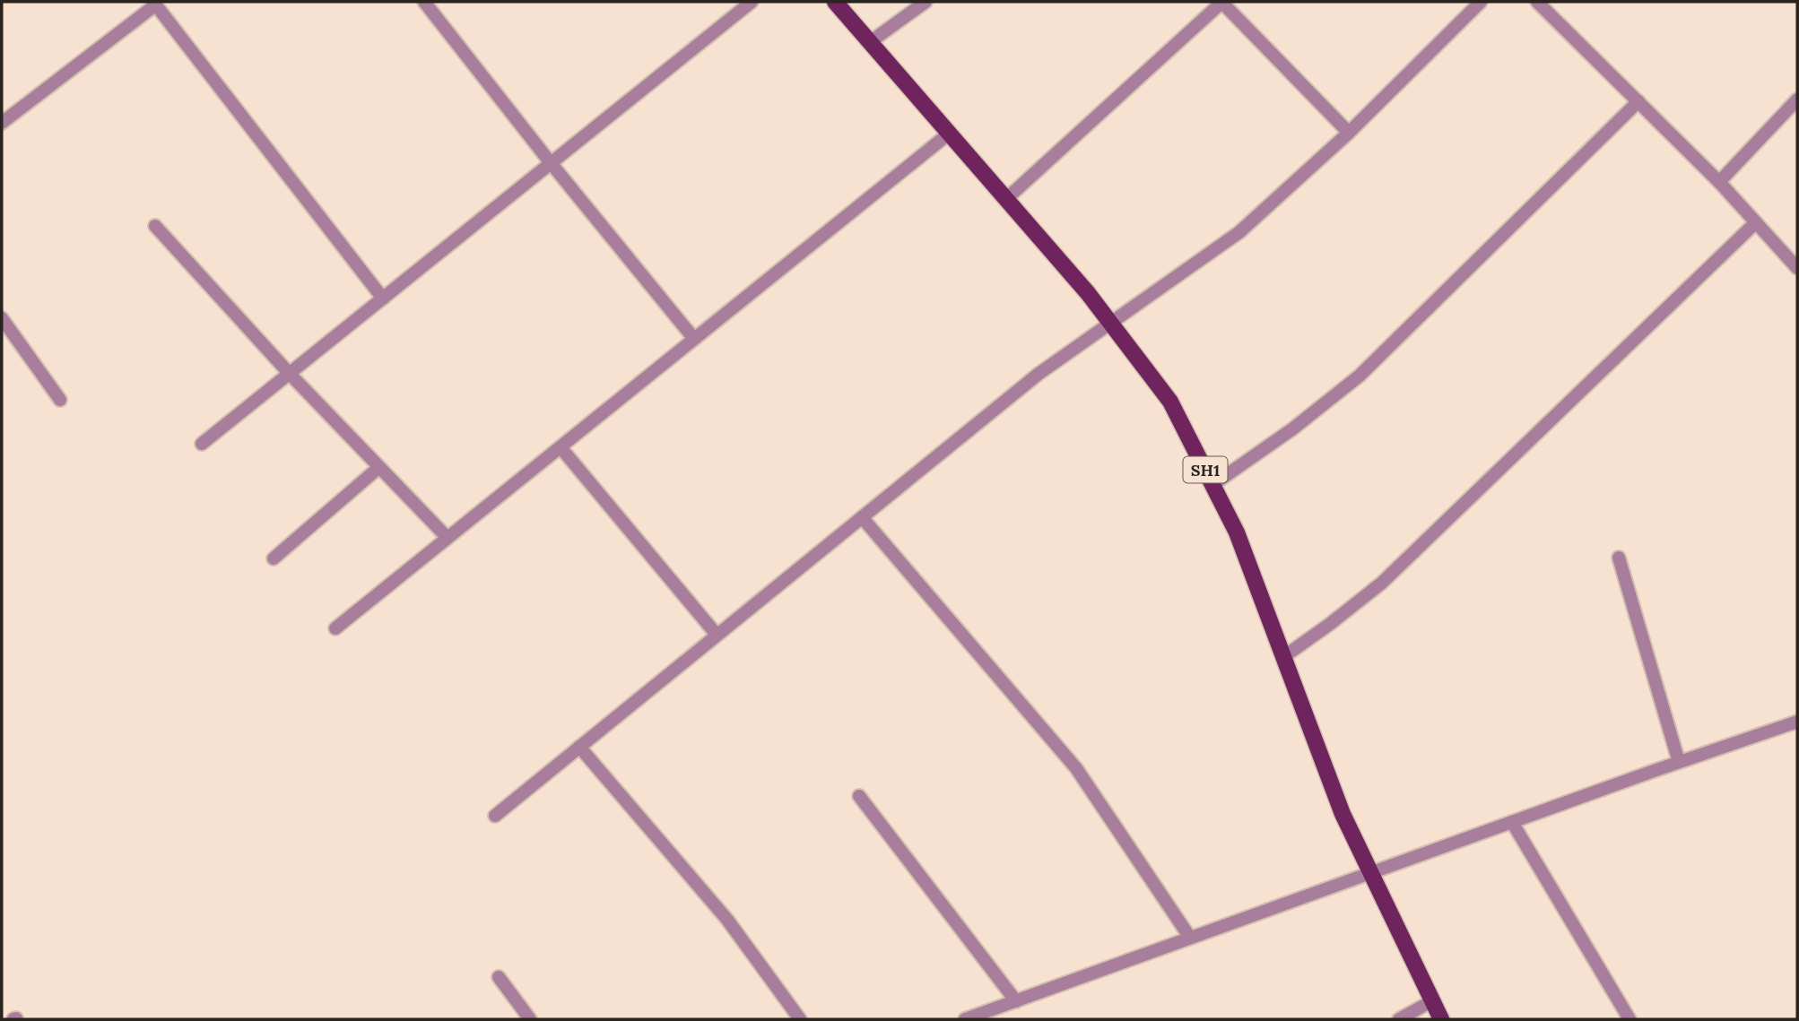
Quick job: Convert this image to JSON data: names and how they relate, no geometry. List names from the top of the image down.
{
  "streets": {
    "main road": ["SH1"]
  }
}
